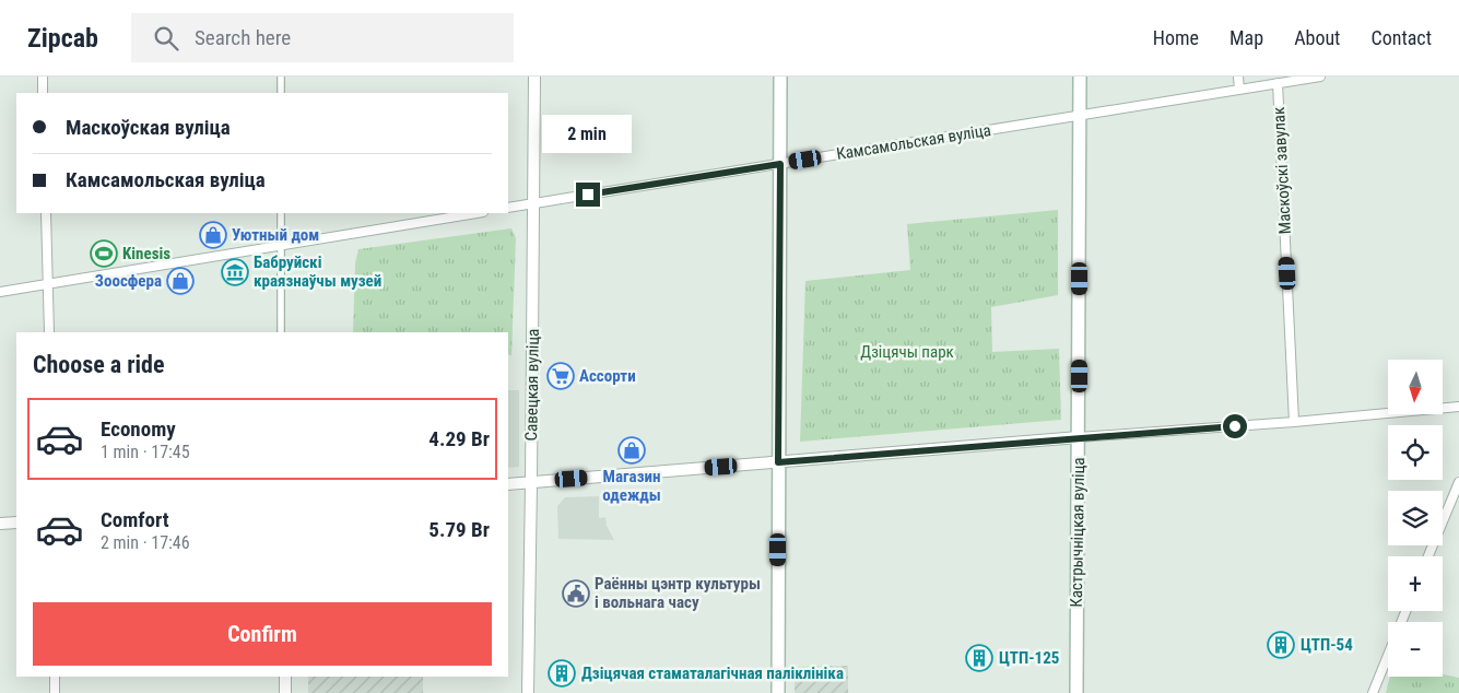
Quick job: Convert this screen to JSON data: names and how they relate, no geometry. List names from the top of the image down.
{
  "streets": {
    "main road": ["Кастрычніцкая вуліца"],
    "street": ["Камсамольская вуліца", "Маскоўскі завулак", "Савецкая вуліца"]
  },
  "crossings": [
    ["Камсамольская вуліца", "Маскоўскі завулак"],
    ["Камсамольская вуліца", "Савецкая вуліца"],
    ["Камсамольская вуліца", "Кастрычніцкая вуліца"]
  ],
  "parks": ["Дзіцячы парк"],
  "places": {
    "shop": ["Уютный дом", "Зоосфера", "Магазин одежды"],
    "sports": ["Kinesis"],
    "museum": ["Бабруйскі краязнаўчы музей"],
    "supermarket": ["Ассорти"],
    "public building": ["Раённы цэнтр культуры і вольнага часу"],
    "building": ["ЦТП-54", "ЦТП-125", "Дзіцячая стаматалагічная паліклініка"]
  },
  "north": "bottom",
  "page": {
    "header": "Zipcab",
    "search": "Search here",
    "nav": [
      "Home",
      "Map",
      "About",
      "Contact"
    ],
    "banner": ["Маскоўская вуліца", "Камсамольская вуліца"],
    "bubble": "2 min",
    "heading": "Choose a ride",
    "map_buttons": ["+", "−"],
    "list": [
      {
        "name": "Economy",
        "note": "1 min · 17:45",
        "value": "4.29 Br"
      },
      {
        "name": "Comfort",
        "note": "2 min · 17:46",
        "value": "5.79 Br"
      }
    ],
    "buttons": "Confirm"
  }
}
